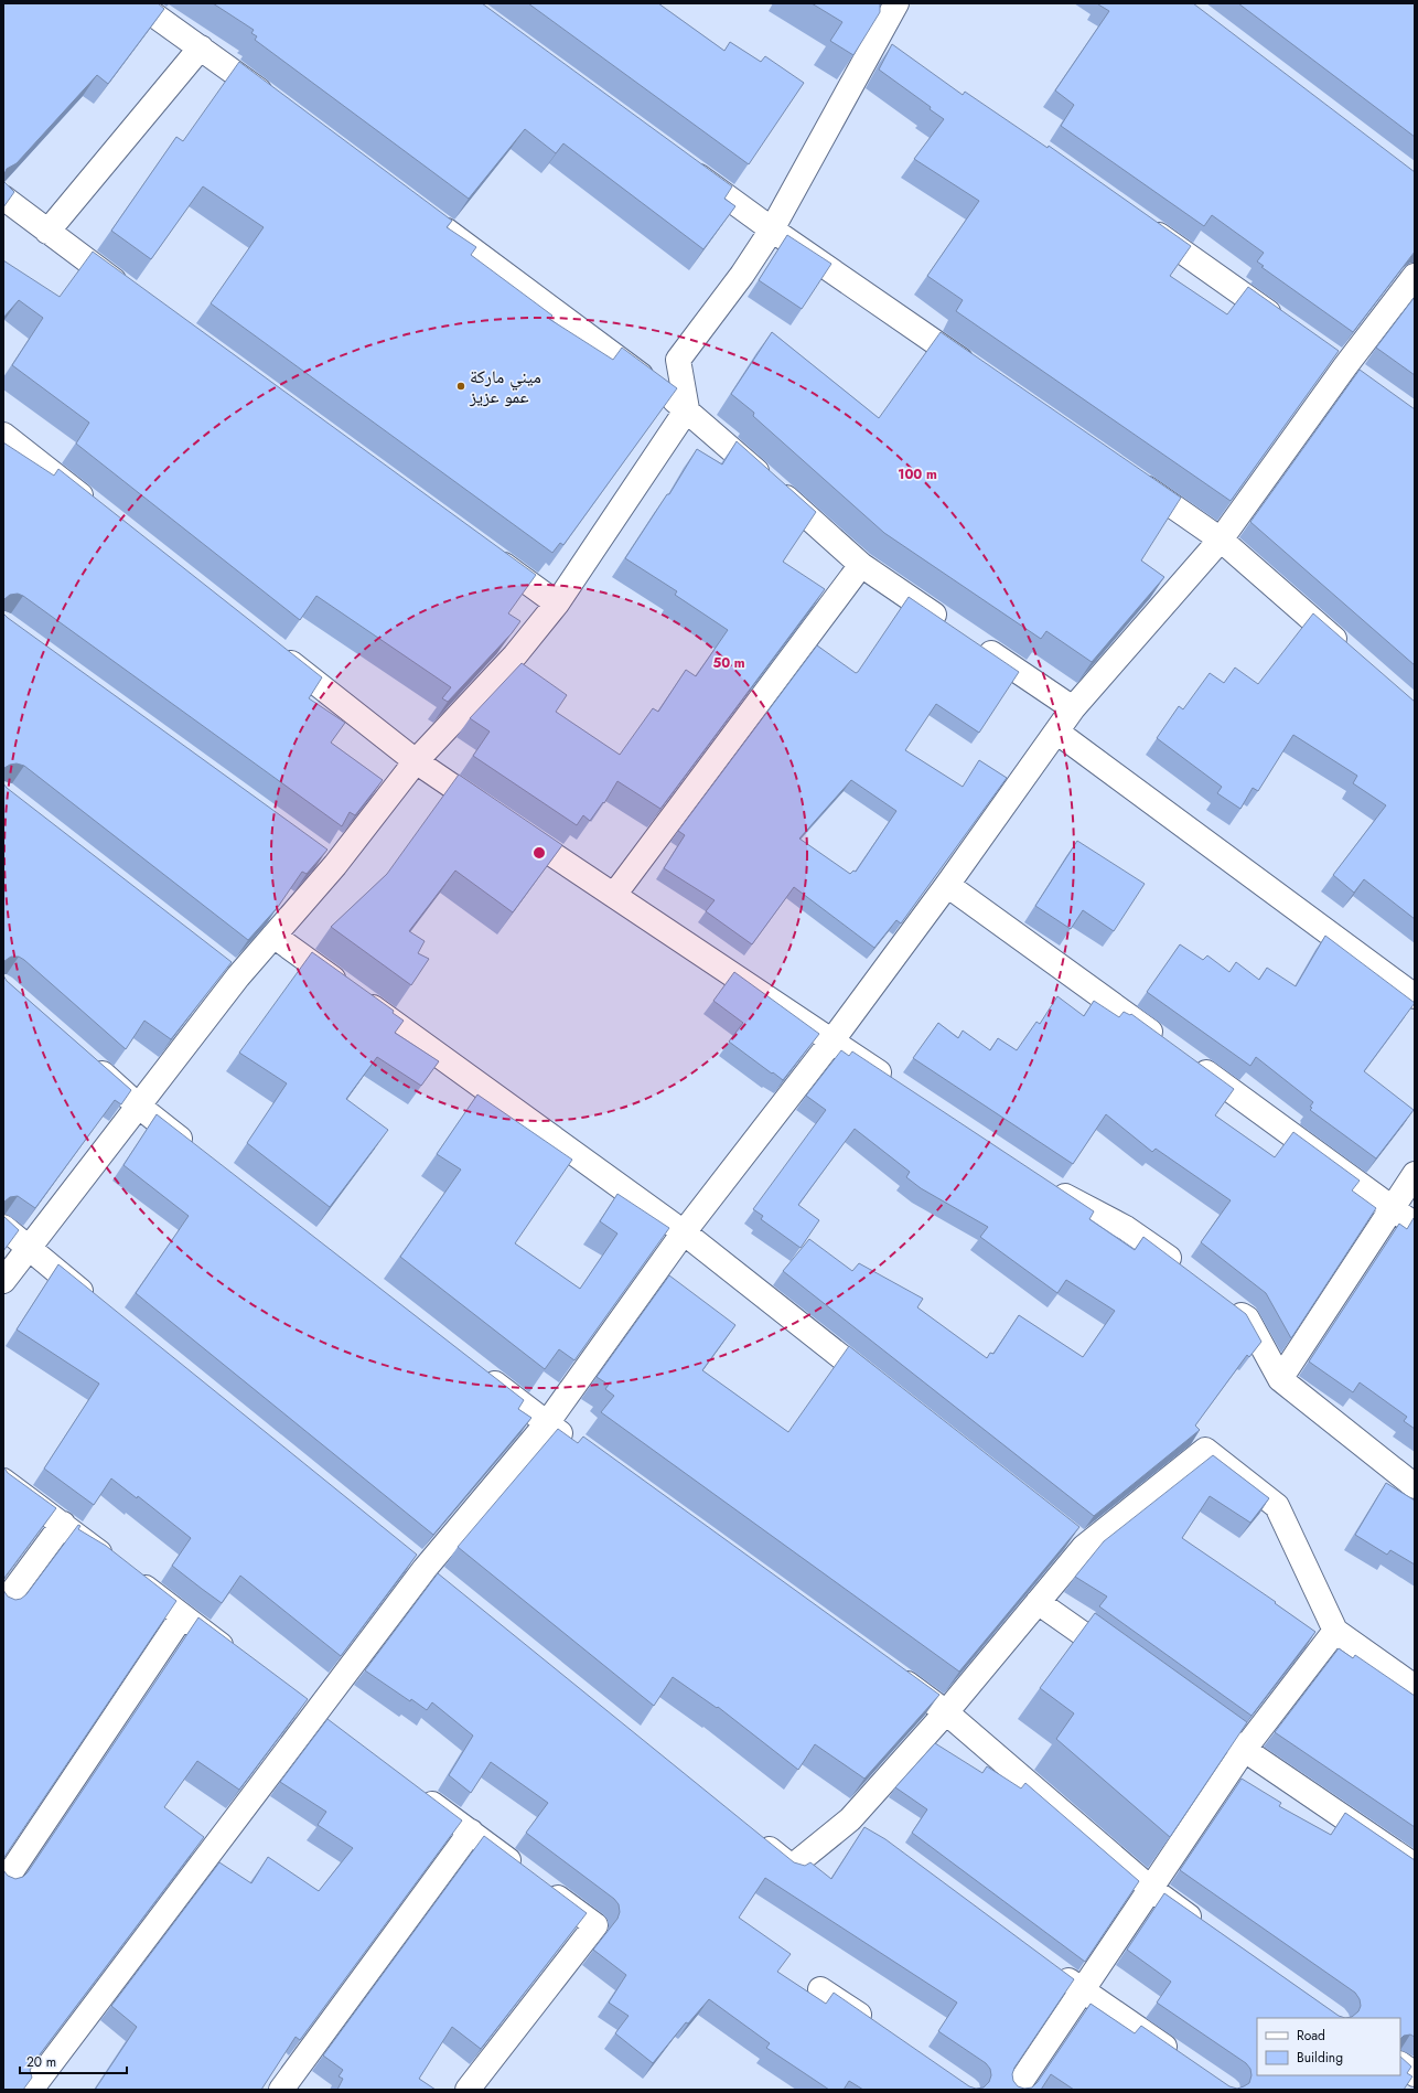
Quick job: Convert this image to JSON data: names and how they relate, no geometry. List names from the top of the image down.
{
  "places": ["ميني ماركة عمو عزيز"],
  "legend": ["Road", "Building"],
  "scale_bar": "20 m",
  "rings": ["100 m", "50 m"]
}
